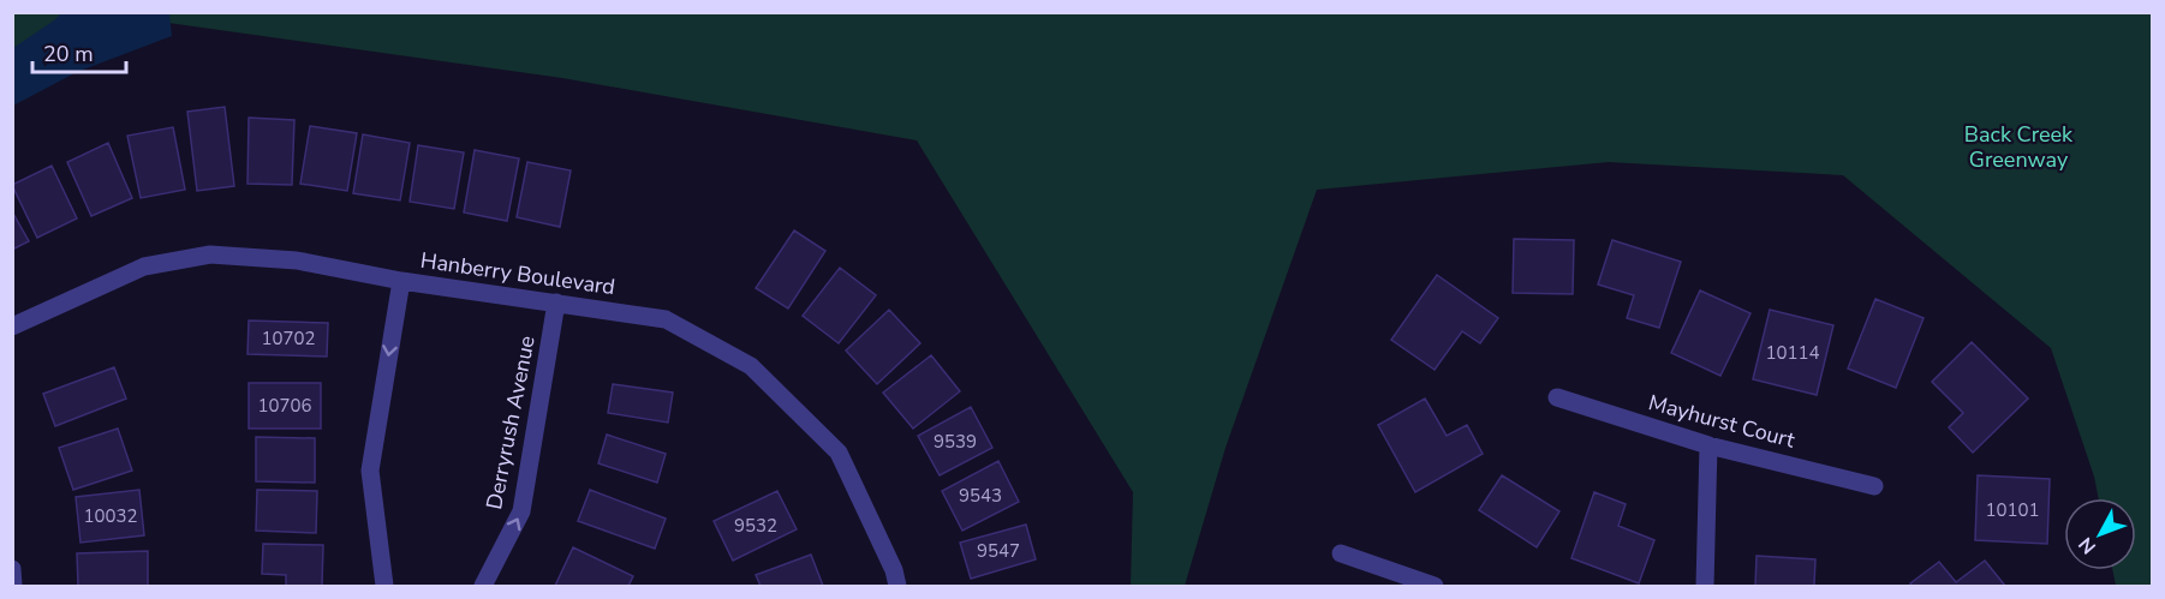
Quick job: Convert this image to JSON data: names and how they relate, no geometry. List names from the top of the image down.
{
  "streets": {
    "street": ["Hanberry Boulevard", "Mayhurst Court", "Derryrush Avenue"]
  },
  "crossings": [
    ["Hanberry Boulevard", "Derryrush Avenue"]
  ],
  "parks": ["Back Creek Greenway"],
  "house_numbers": [
    "10702",
    "10114",
    "10706",
    "9539",
    "9543",
    "10101",
    "10032",
    "9532",
    "9547"
  ],
  "scale_bar": "20 m",
  "north": "bottom left"
}
